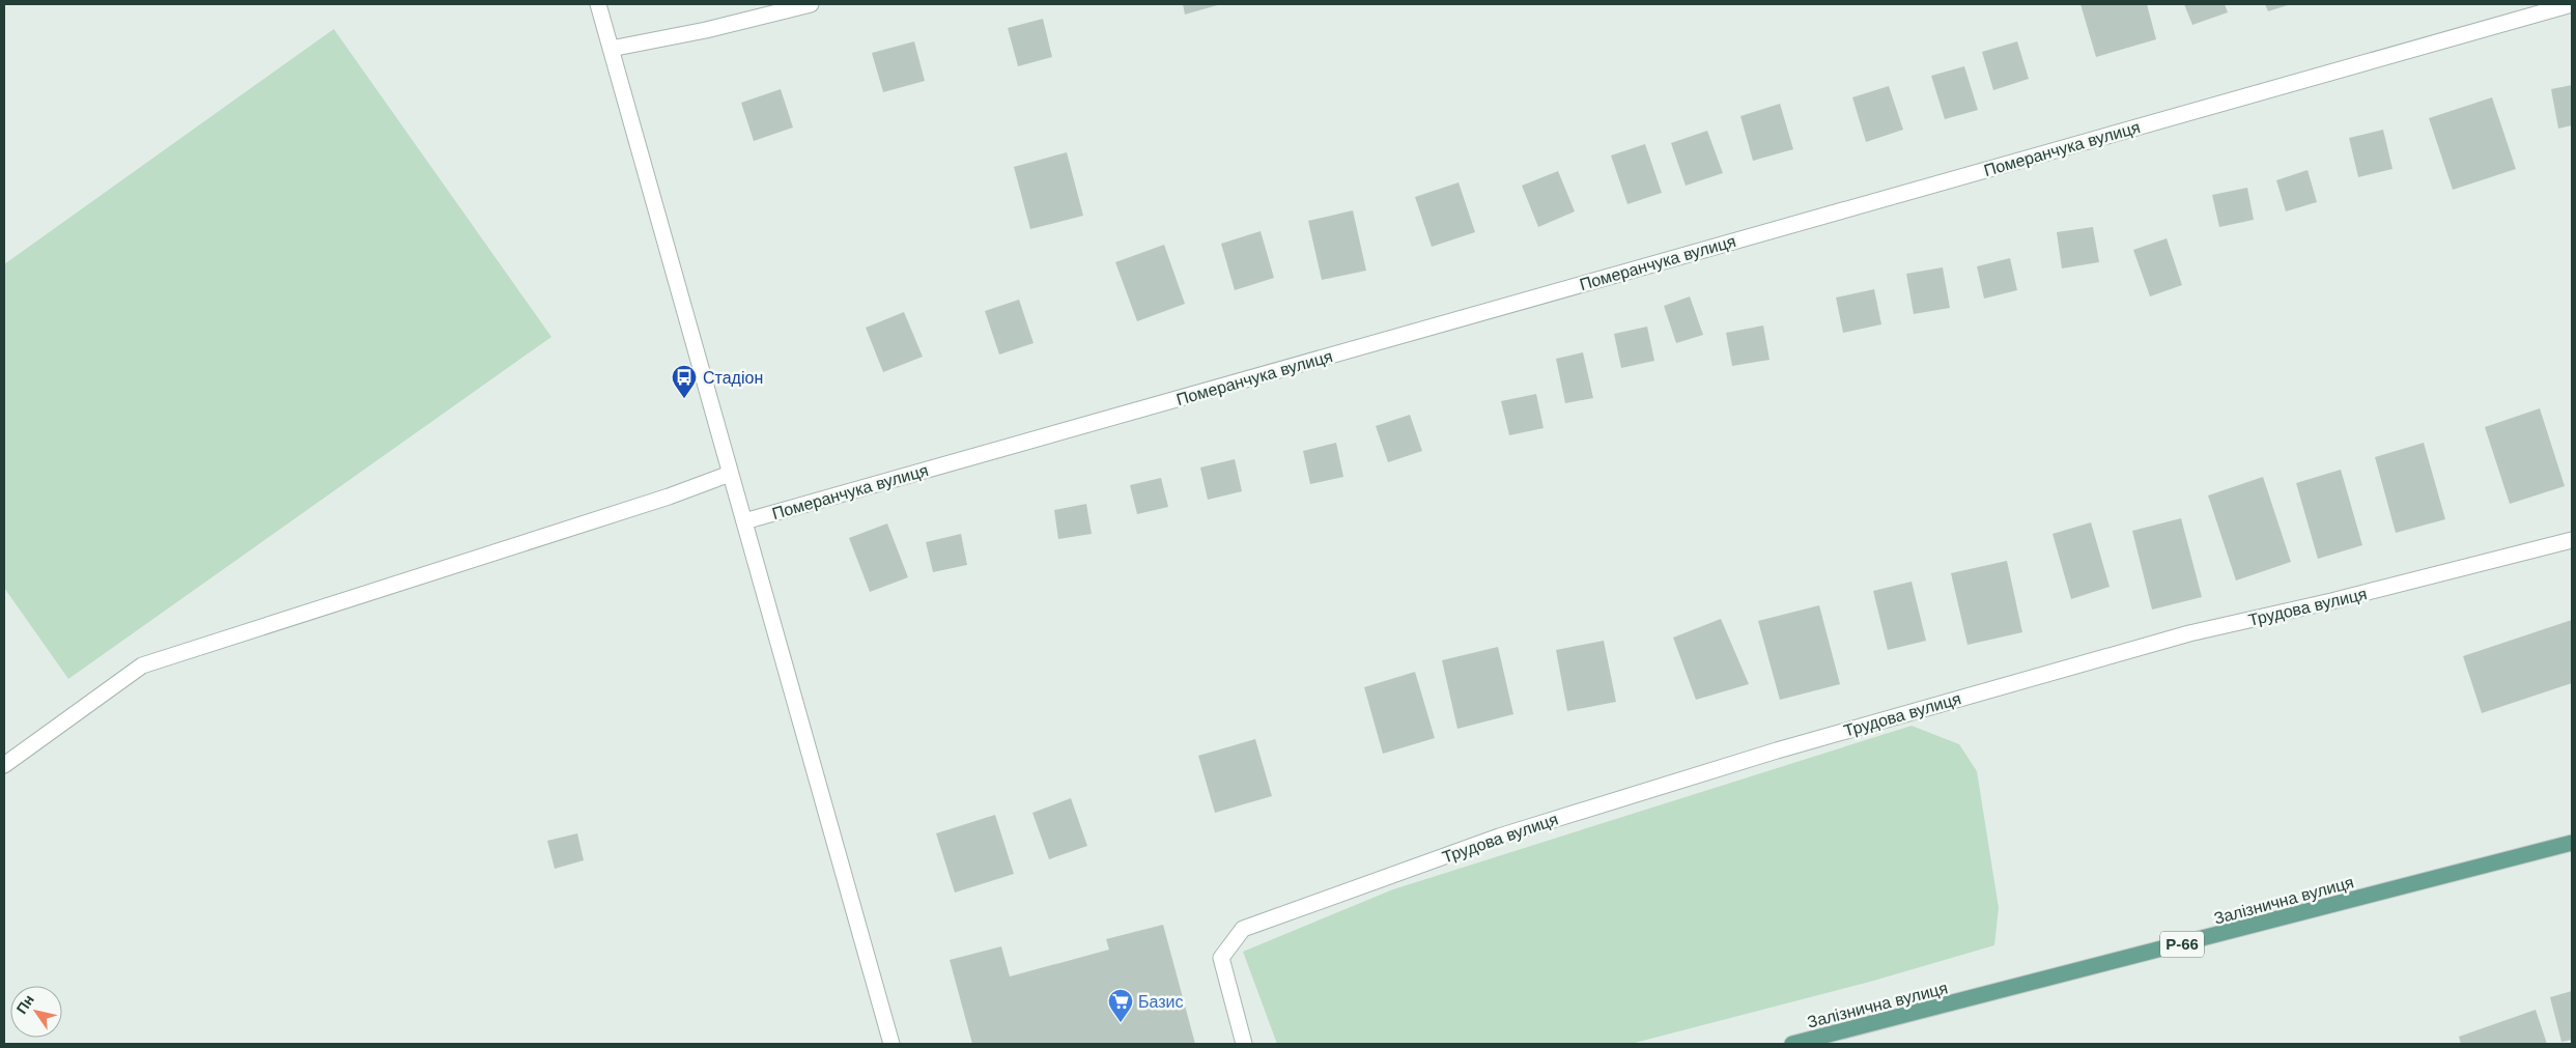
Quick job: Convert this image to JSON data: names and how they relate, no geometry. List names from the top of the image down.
{
  "streets": {
    "main road": ["Залізнична вулиця", "Р-66"],
    "street": ["Померанчука вулиця", "Трудова вулиця"]
  },
  "places": {
    "bus stop": ["Стадіон"],
    "supermarket": ["Базис"]
  },
  "north": "top left"
}
